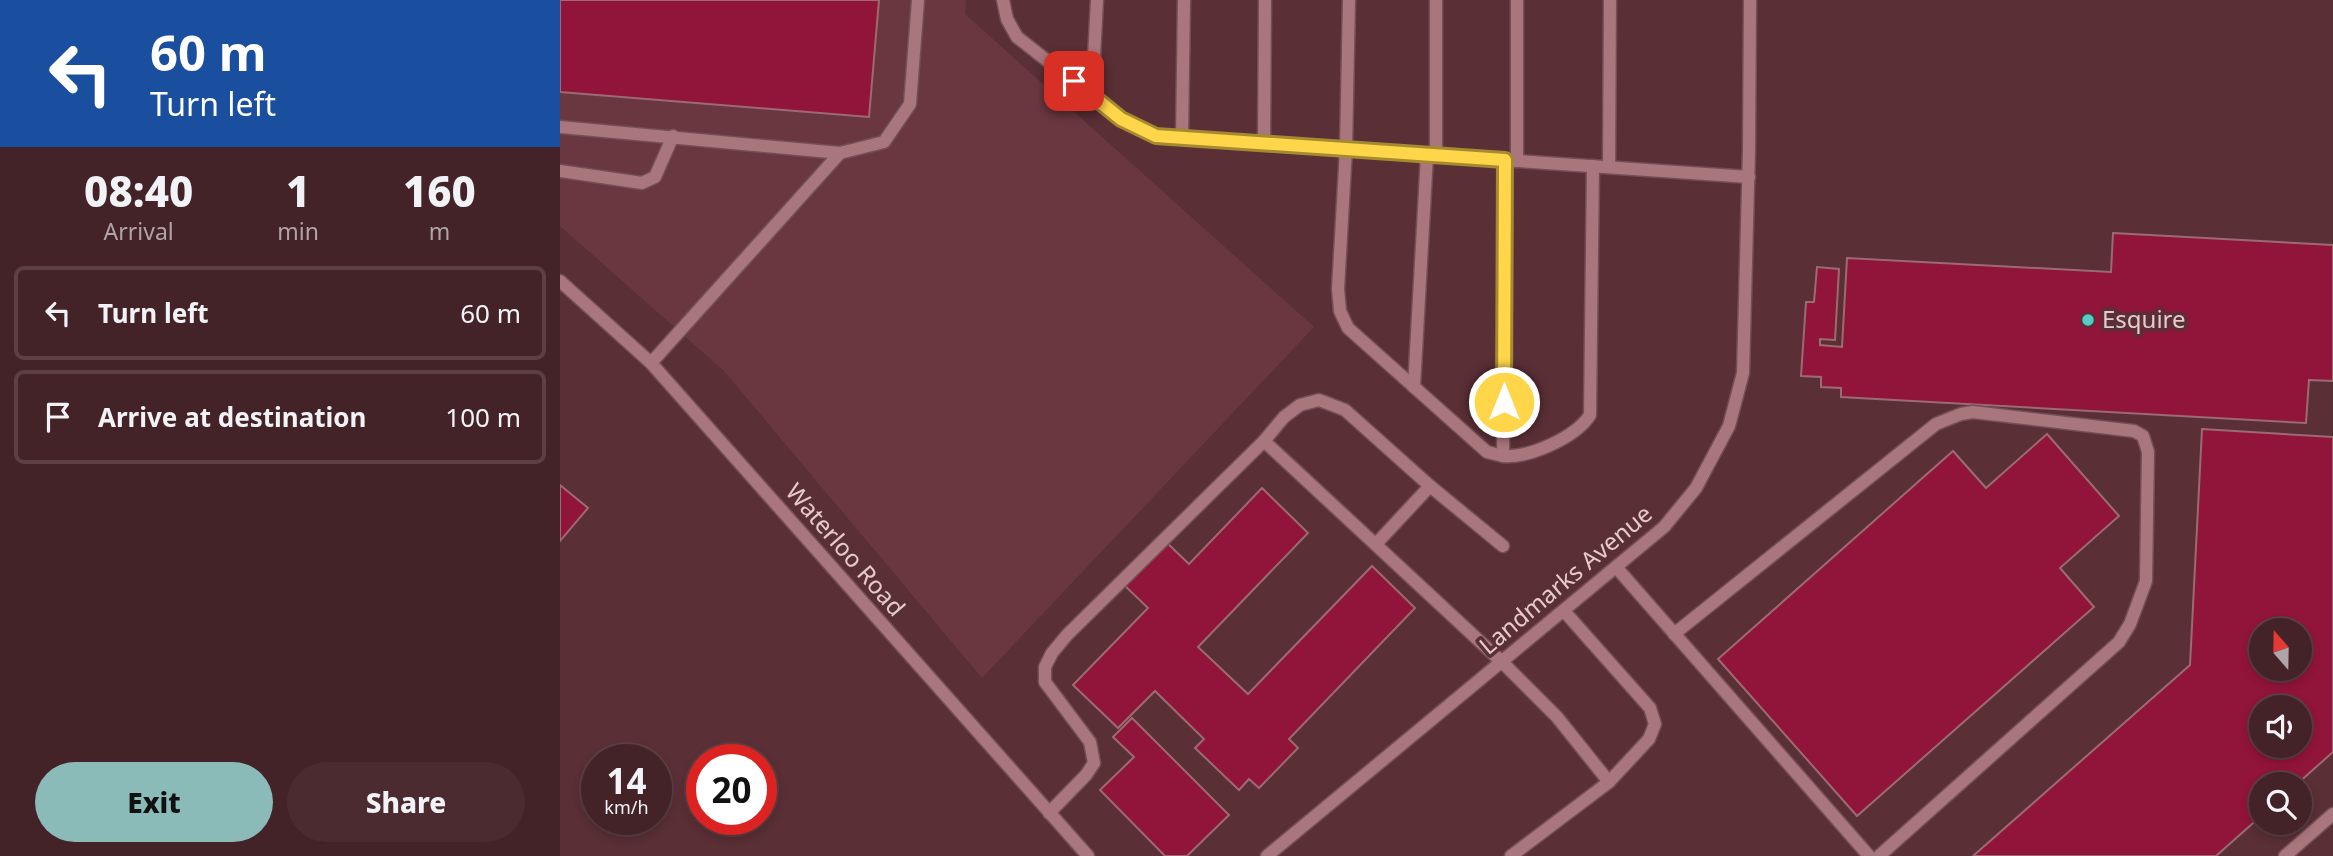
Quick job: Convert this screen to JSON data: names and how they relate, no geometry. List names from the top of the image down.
{
  "streets": {
    "street": ["Waterloo Road", "Landmarks Avenue"]
  },
  "places": ["Esquire"],
  "north": "top",
  "page": {
    "turn": ["60 m", "Turn left"],
    "eta": [
      "08:40",
      "Arrival",
      "1",
      "min",
      "160",
      "m"
    ],
    "list": [
      {
        "name": "Turn left",
        "value": "60 m"
      },
      {
        "name": "Arrive at destination",
        "value": "100 m"
      }
    ],
    "speed": "14 km/h",
    "limit": "20",
    "buttons": ["Exit", "Share"]
  }
}
